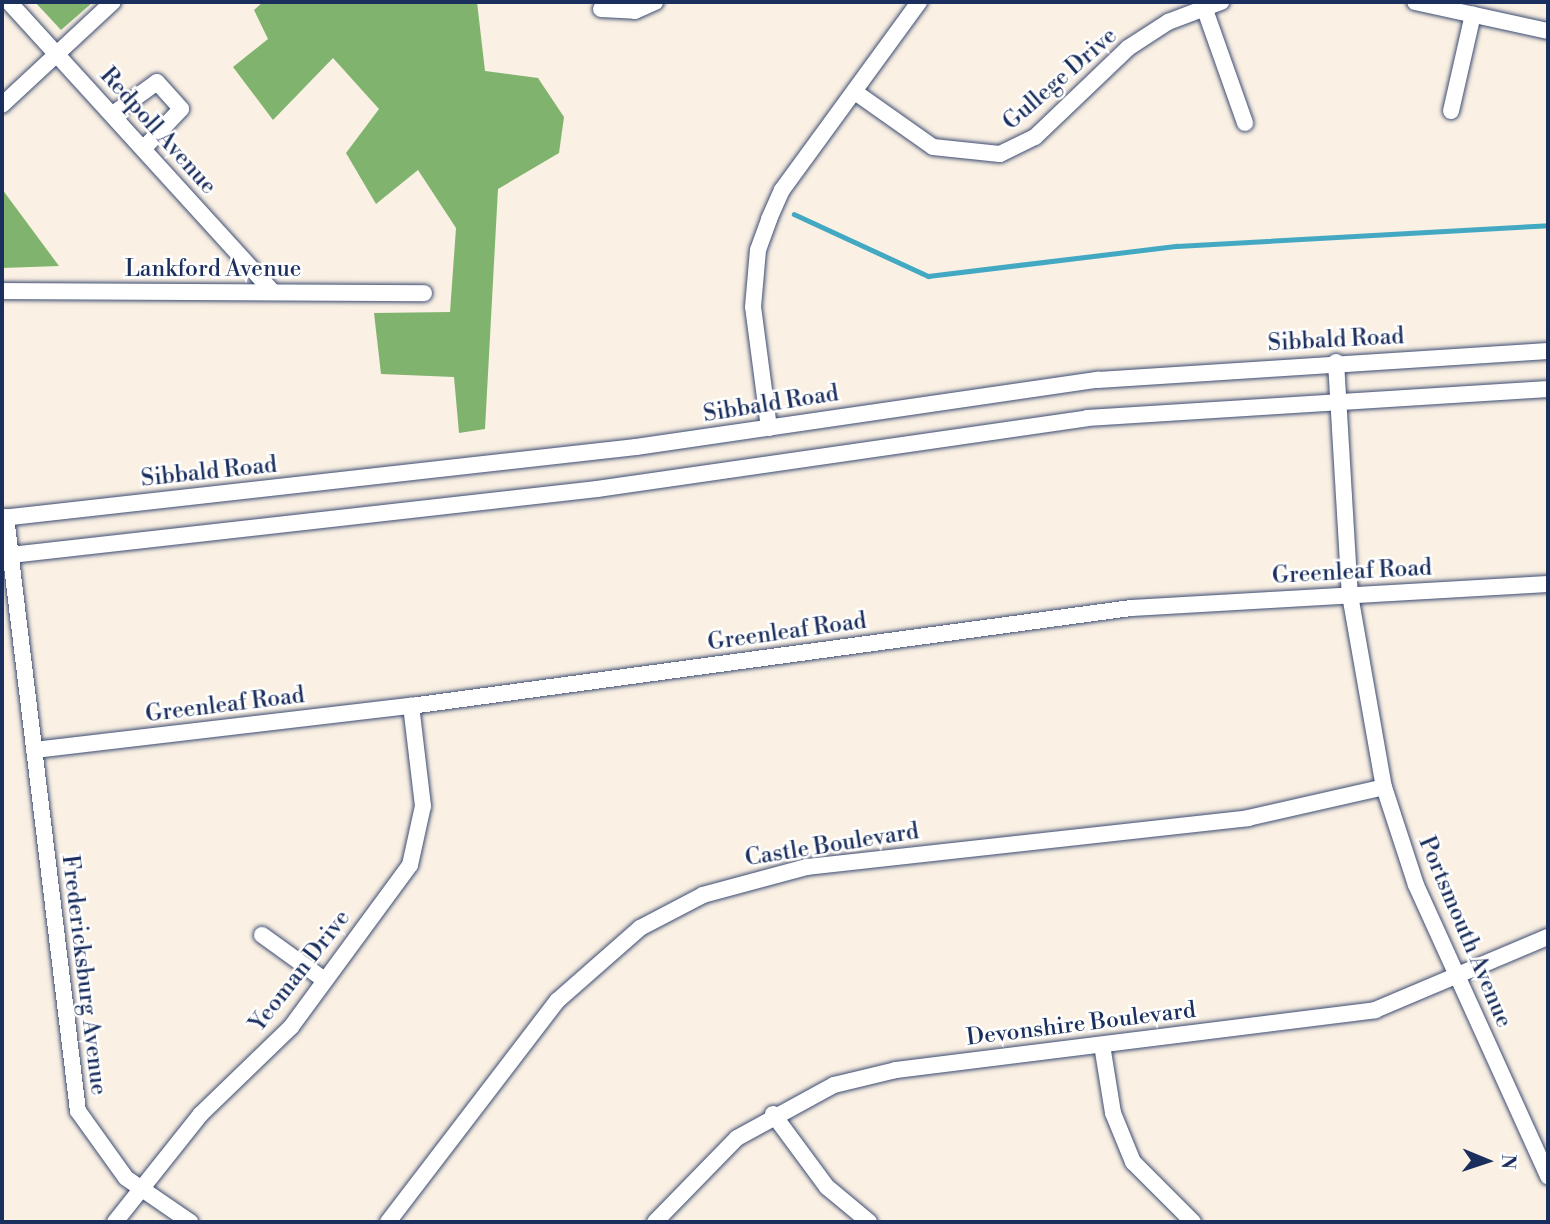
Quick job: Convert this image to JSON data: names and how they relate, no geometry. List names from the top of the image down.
{
  "streets": {
    "street": [
      "Gullege Drive",
      "Redpoll Avenue",
      "Lankford Avenue",
      "Sibbald Road",
      "Greenleaf Road",
      "Castle Boulevard",
      "Portsmouth Avenue",
      "Yeoman Drive",
      "Fredericksburg Avenue",
      "Devonshire Boulevard"
    ]
  },
  "crossings": [
    ["Redpoll Avenue", "Lankford Avenue"],
    ["Sibbald Road", "Portsmouth Avenue"],
    ["Sibbald Road", "Fredericksburg Avenue"],
    ["Greenleaf Road", "Portsmouth Avenue"],
    ["Greenleaf Road", "Yeoman Drive"],
    ["Greenleaf Road", "Fredericksburg Avenue"],
    ["Castle Boulevard", "Portsmouth Avenue"],
    ["Portsmouth Avenue", "Devonshire Boulevard"],
    ["Yeoman Drive", "Fredericksburg Avenue"]
  ],
  "north": "right"
}
